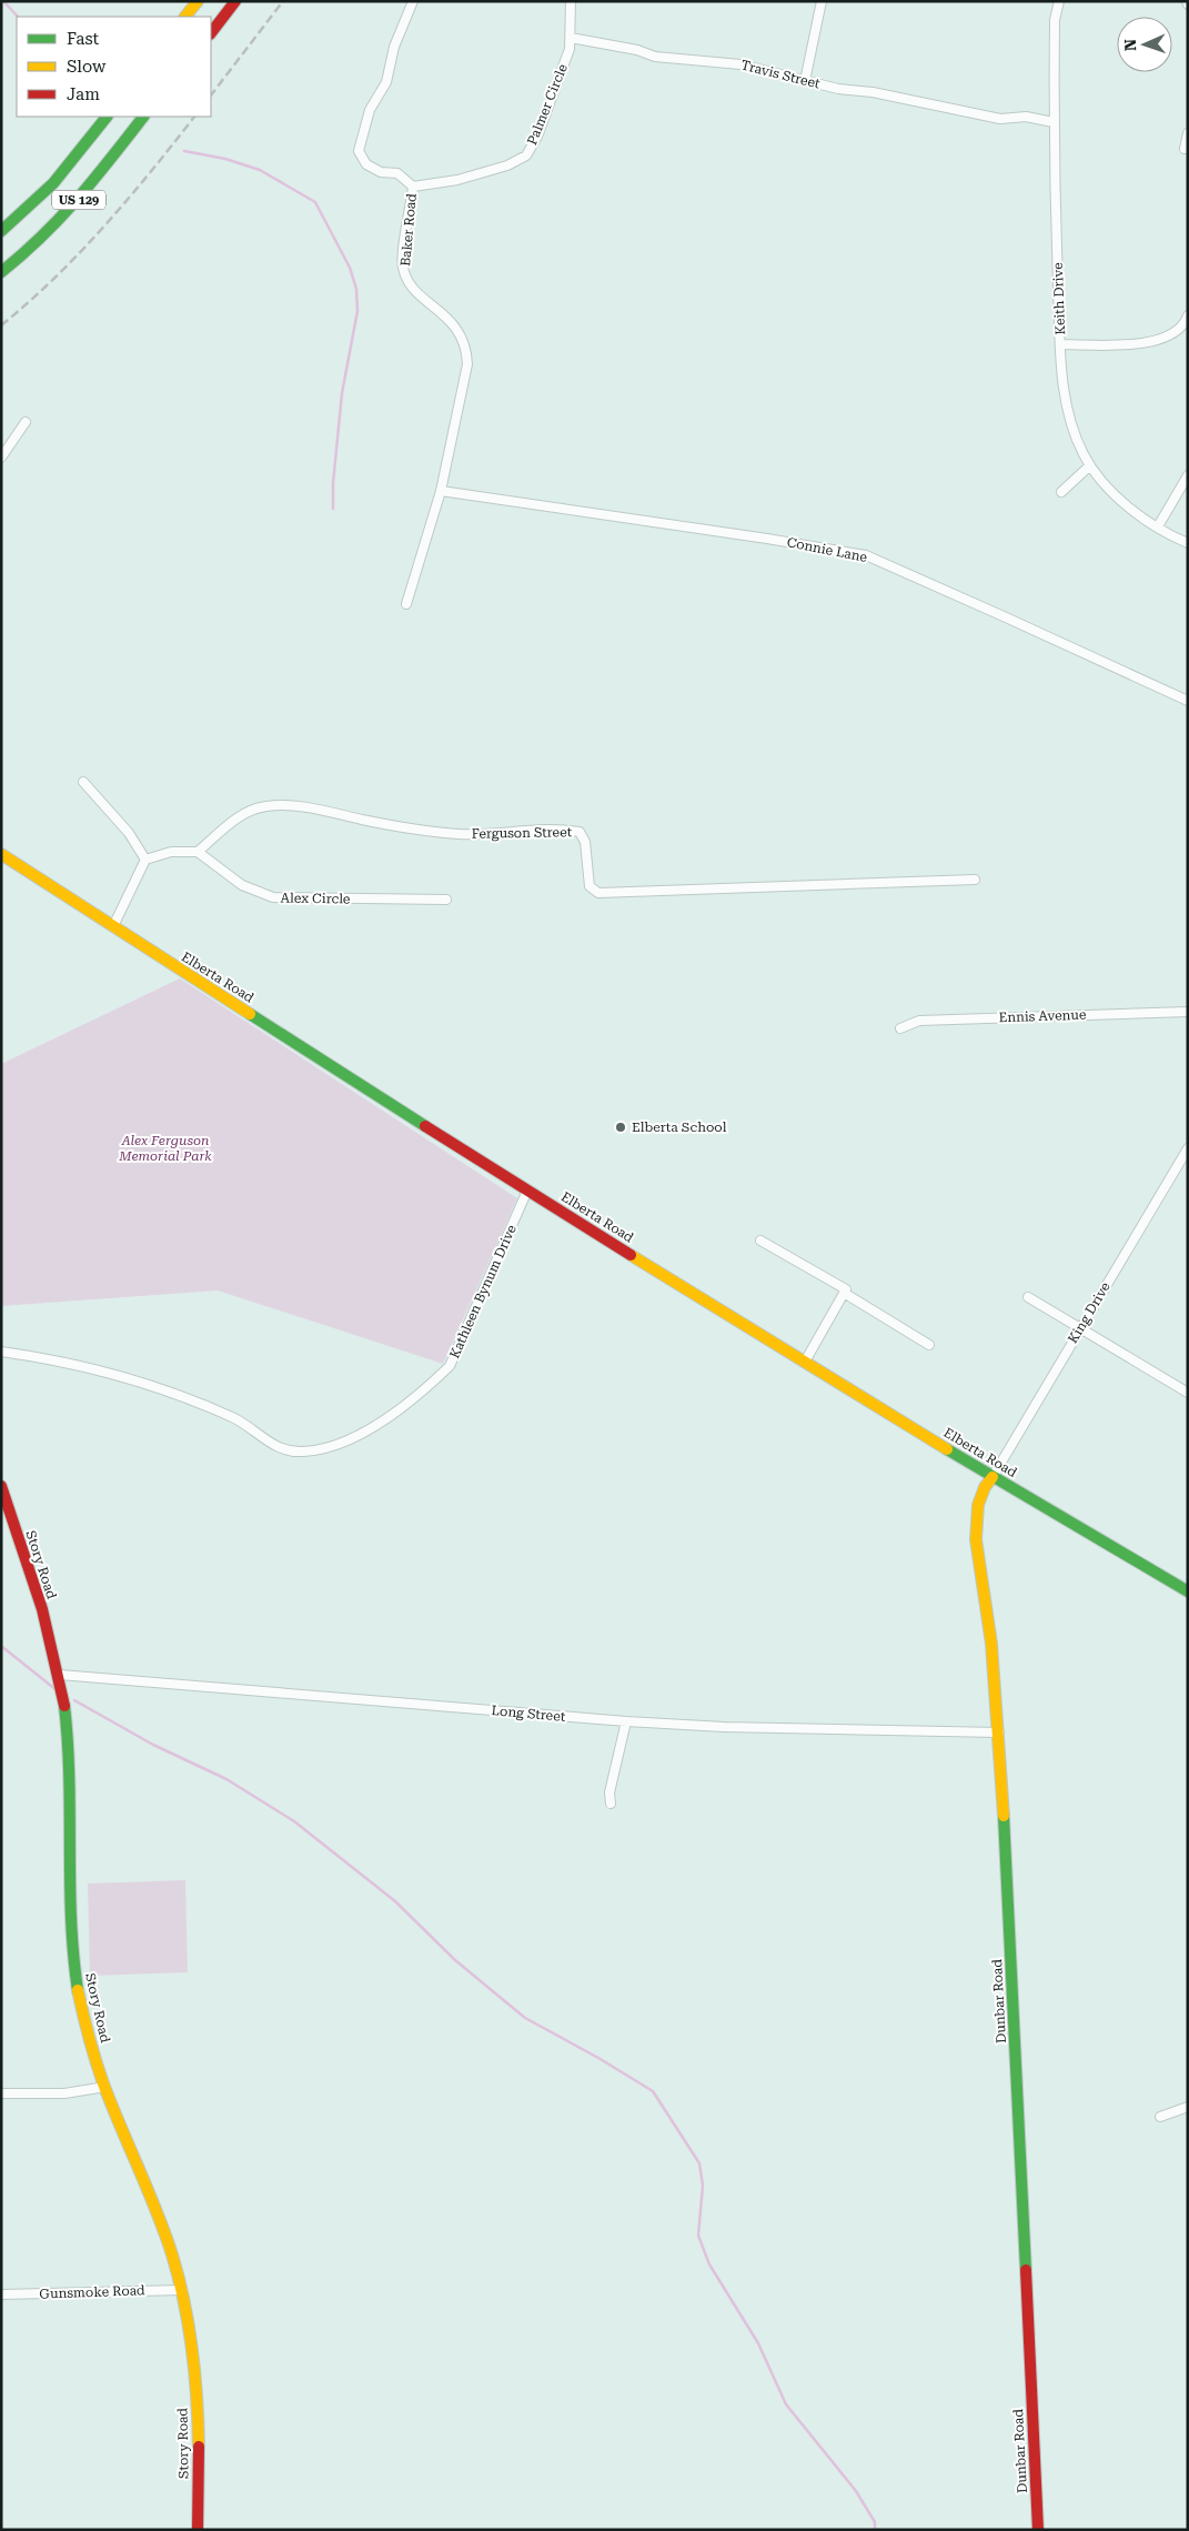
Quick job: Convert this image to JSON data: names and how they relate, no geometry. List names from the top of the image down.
{
  "streets": {
    "street": [
      "Travis Street",
      "Palmer Circle",
      "US 129",
      "Baker Road",
      "Keith Drive",
      "Connie Lane",
      "Ferguson Street",
      "Alex Circle",
      "Elberta Road",
      "Ennis Avenue",
      "Kathleen Bynum Drive",
      "King Drive",
      "Story Road",
      "Long Street",
      "Dunbar Road",
      "Gunsmoke Road"
    ]
  },
  "crossings": [
    ["Travis Street", "Palmer Circle"],
    ["Travis Street", "Keith Drive"],
    ["Palmer Circle", "Baker Road"],
    ["Baker Road", "Connie Lane"],
    ["Ferguson Street", "Alex Circle"],
    ["Elberta Road", "Kathleen Bynum Drive"],
    ["Elberta Road", "King Drive"],
    ["Elberta Road", "Dunbar Road"],
    ["King Drive", "Dunbar Road"],
    ["Story Road", "Long Street"],
    ["Story Road", "Gunsmoke Road"],
    ["Long Street", "Dunbar Road"]
  ],
  "parks": ["Alex Ferguson Memorial Park"],
  "places": ["Elberta School"],
  "legend": ["Fast", "Slow", "Jam"],
  "north": "left"
}
